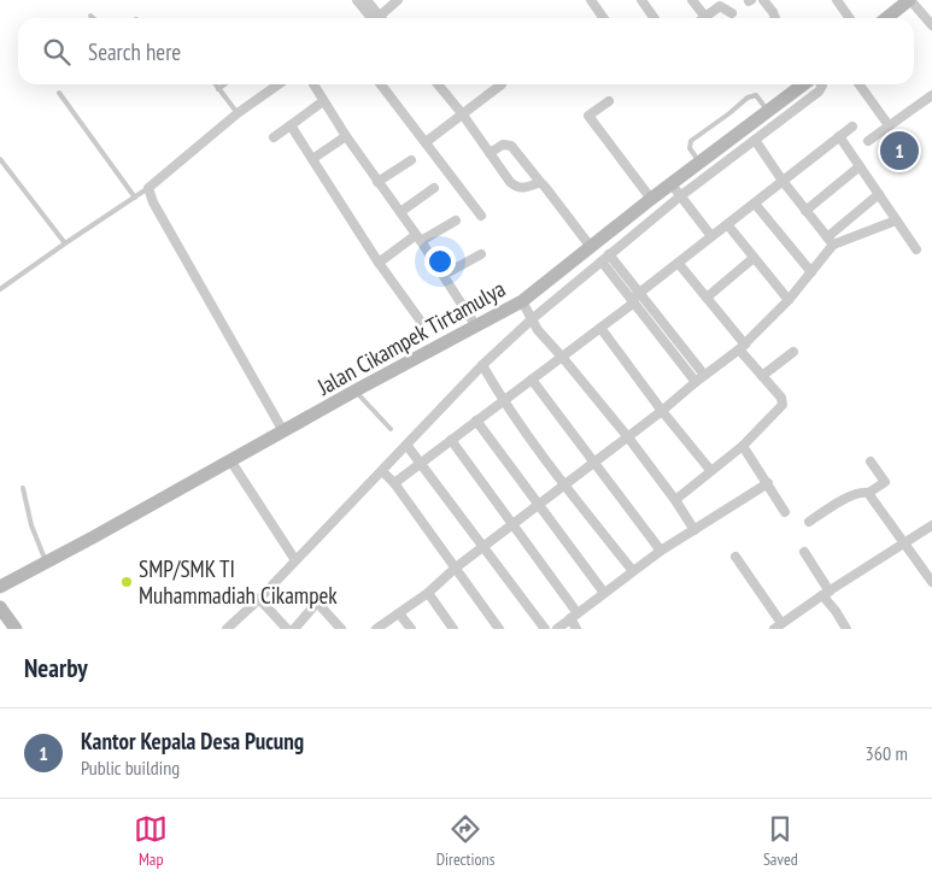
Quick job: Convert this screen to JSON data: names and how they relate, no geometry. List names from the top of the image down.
{
  "streets": {
    "street": ["Jalan Cikampek Tirtamulya"]
  },
  "places": ["SMP/SMK TI Muhammadiah Cikampek"],
  "page": {
    "search": "Search here",
    "pins": "1",
    "heading": "Nearby",
    "list": [
      {
        "mark": "1",
        "name": "Kantor Kepala Desa Pucung",
        "note": "Public building",
        "value": "360 m"
      }
    ],
    "nav": ["Map", "Directions", "Saved"]
  }
}
